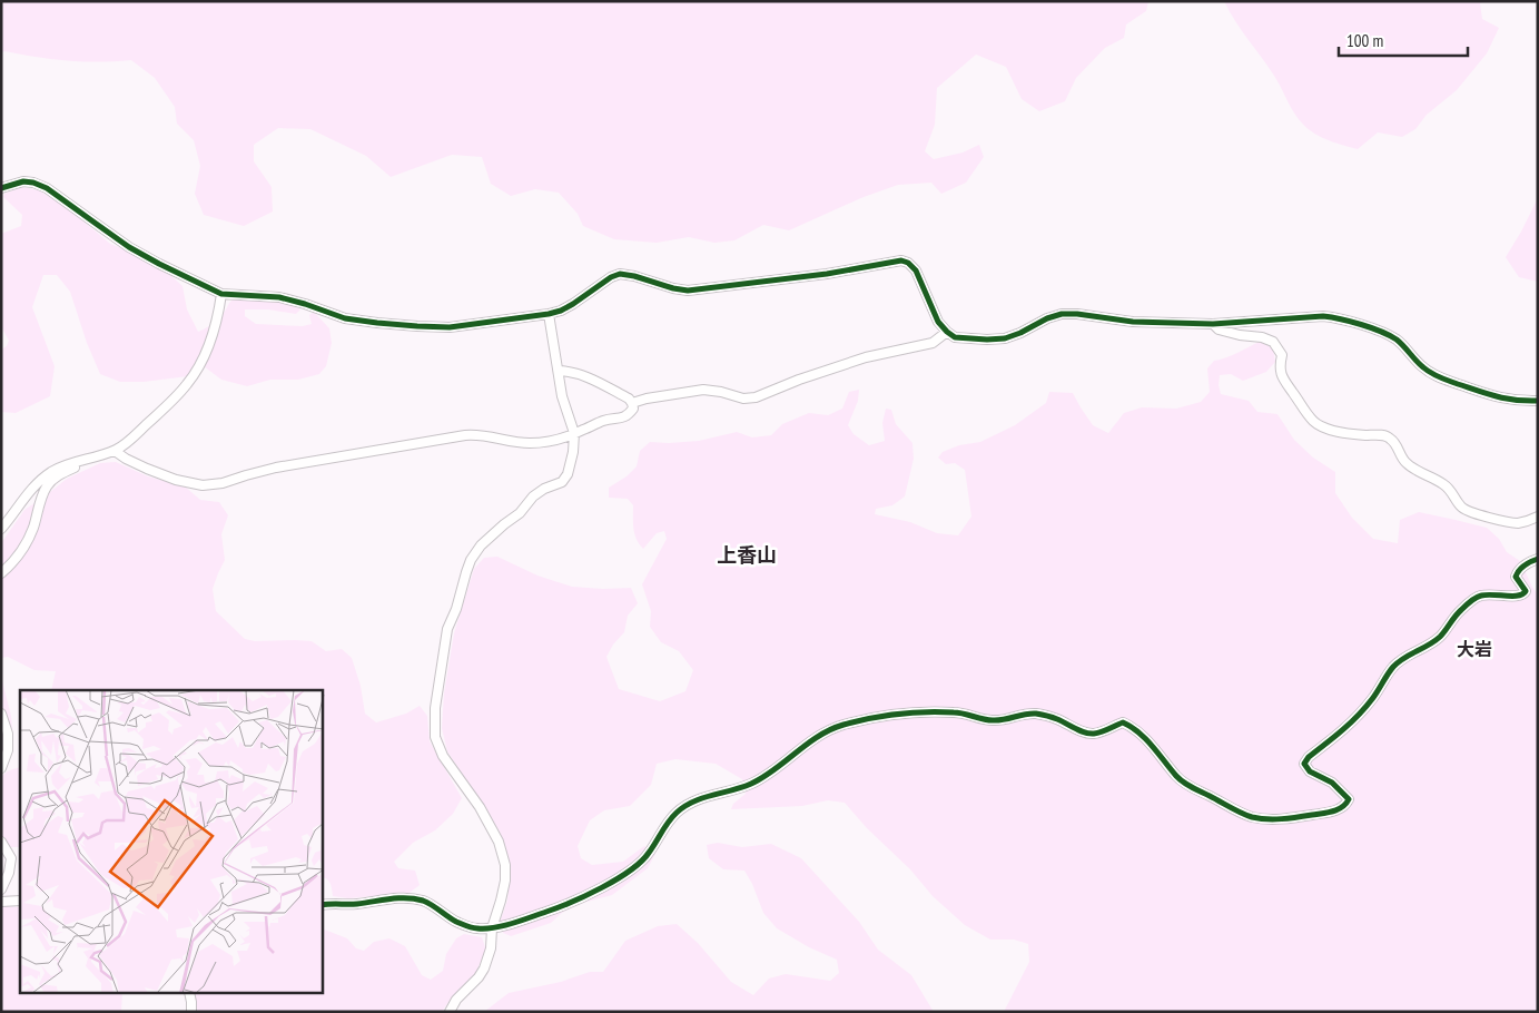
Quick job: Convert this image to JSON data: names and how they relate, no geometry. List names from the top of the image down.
{
  "districts": ["上香山", "大岩"],
  "scale_bar": "100 m"
}
